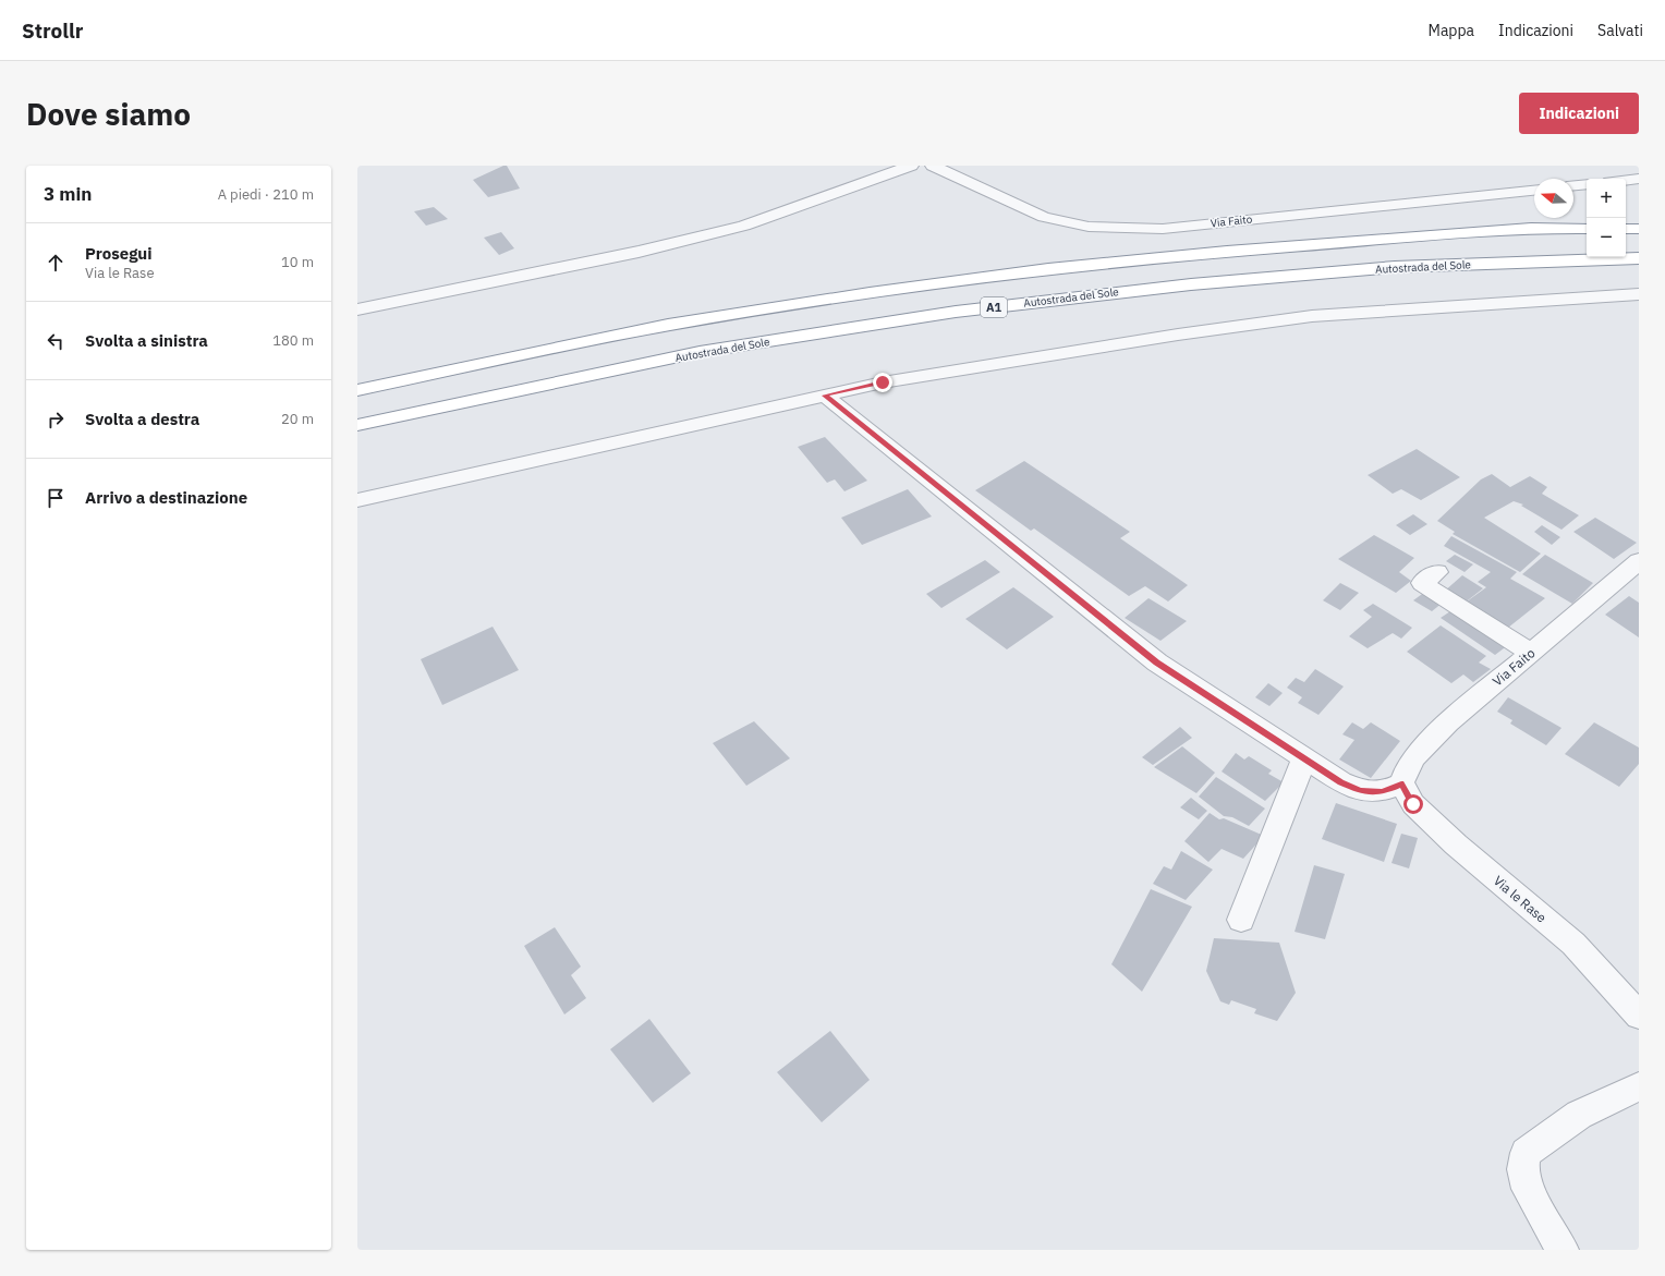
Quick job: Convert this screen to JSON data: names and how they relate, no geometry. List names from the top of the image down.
{
  "streets": {
    "highway": ["Autostrada del Sole", "A1"],
    "street": ["Via Faito", "Via le Rase"]
  },
  "crossings": [
    ["Via Faito", "Via le Rase"]
  ],
  "north": "left",
  "page": {
    "header": "Strollr",
    "nav": ["Mappa", "Indicazioni", "Salvati"],
    "buttons": "Indicazioni",
    "title": "Dove siamo",
    "heading": ["3 min", "A piedi · 210 m"],
    "map_buttons": ["+", "−"],
    "list": [
      ["Prosegui", "Via le Rase", "10 m"],
      ["Svolta a sinistra", "180 m"],
      ["Svolta a destra", "20 m"],
      "Arrivo a destinazione"
    ]
  }
}
